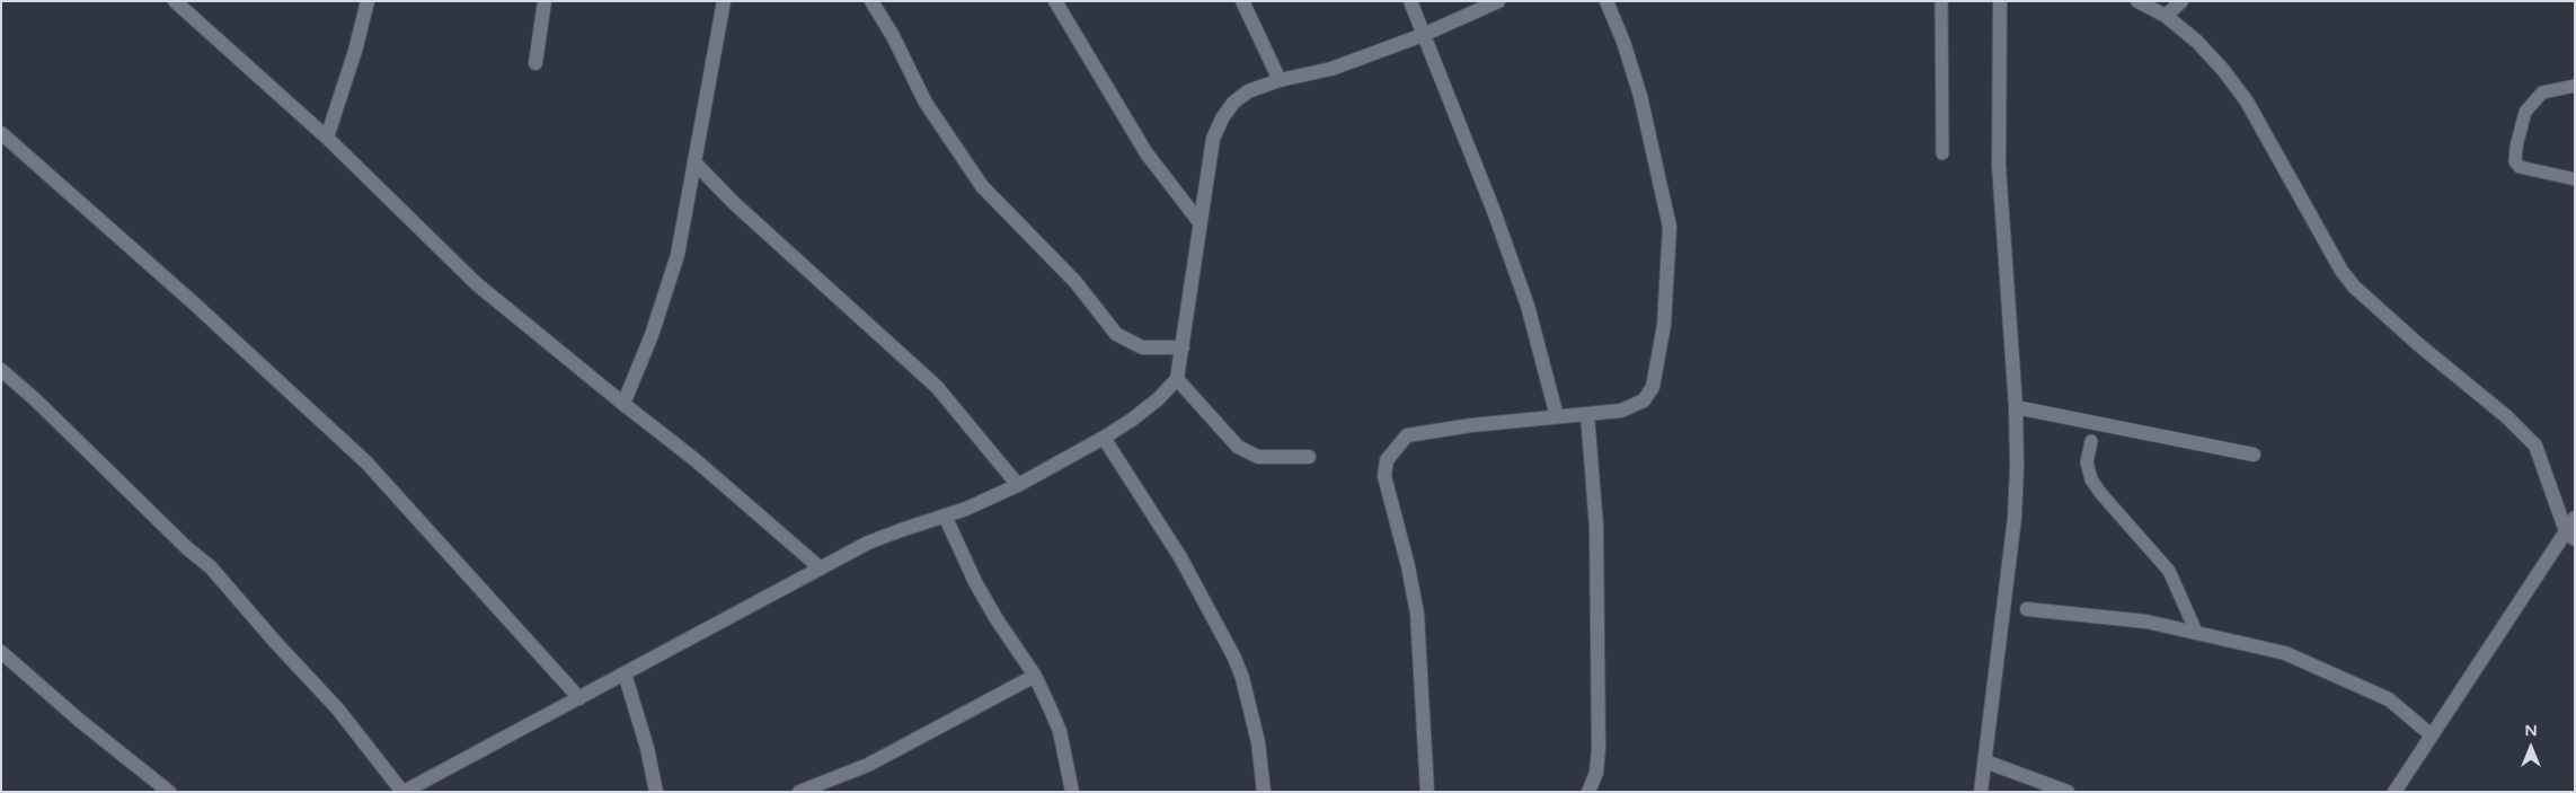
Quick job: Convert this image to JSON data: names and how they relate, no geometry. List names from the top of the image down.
{
  "north": "top"
}
